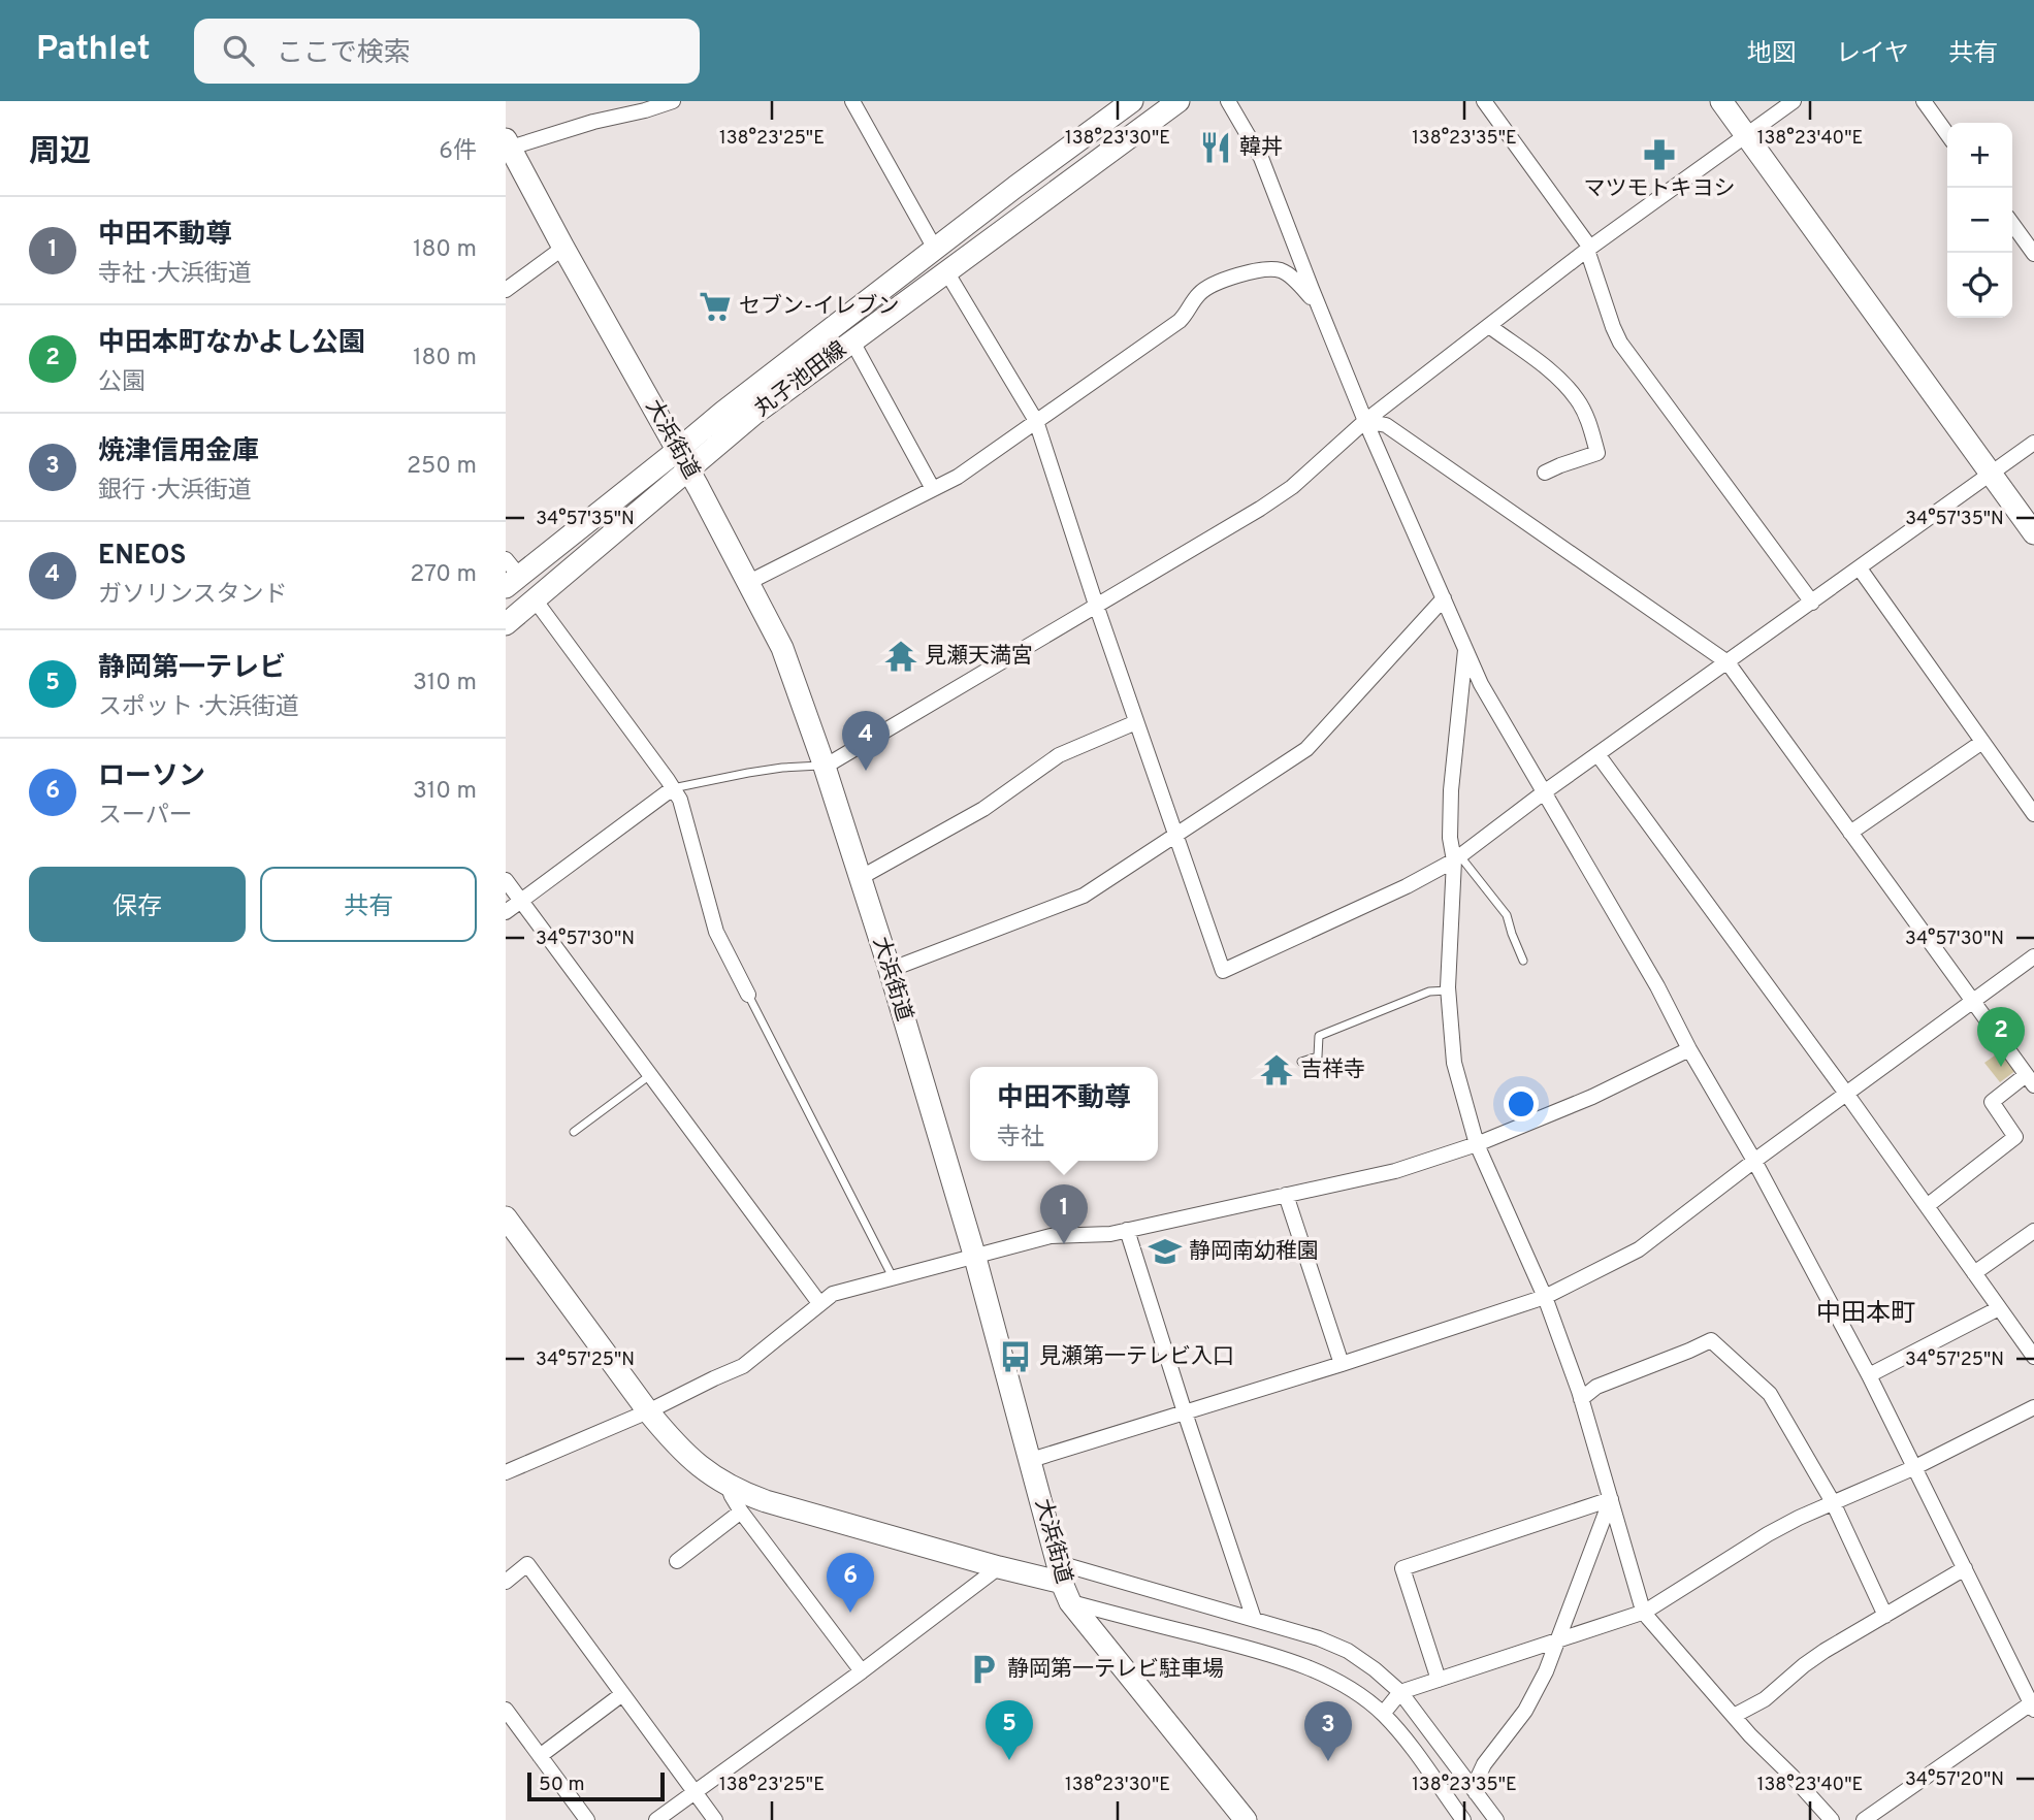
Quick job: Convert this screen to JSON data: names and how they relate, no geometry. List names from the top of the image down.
{
  "streets": {
    "street": ["丸子池田線", "大浜街道"]
  },
  "crossings": [
    ["丸子池田線", "大浜街道"]
  ],
  "districts": ["中田本町"],
  "places": {
    "restaurant": ["韓丼"],
    "pharmacy": ["マツモトキヨシ"],
    "supermarket": ["セブン-イレブン"],
    "temple": ["見瀬天満宮", "吉祥寺"],
    "school or university": ["静岡南幼稚園"],
    "bus stop": ["見瀬第一テレビ入口"],
    "parking": ["静岡第一テレビ駐車場"]
  },
  "scale_bar": "50 m",
  "page": {
    "header": "Pathlet",
    "search": "ここで検索",
    "nav": ["地図", "レイヤ", "共有"],
    "heading": ["周辺", "6件"],
    "map_buttons": ["+", "−"],
    "list": [
      {
        "mark": "1",
        "name": "中田不動尊",
        "note": "寺社 · 大浜街道",
        "value": "180 m"
      },
      {
        "mark": "2",
        "name": "中田本町なかよし公園",
        "note": "公園",
        "value": "180 m"
      },
      {
        "mark": "3",
        "name": "焼津信用金庫",
        "note": "銀行 · 大浜街道",
        "value": "250 m"
      },
      {
        "mark": "4",
        "name": "ENEOS",
        "note": "ガソリンスタンド",
        "value": "270 m"
      },
      {
        "mark": "5",
        "name": "静岡第一テレビ",
        "note": "スポット · 大浜街道",
        "value": "310 m"
      },
      {
        "mark": "6",
        "name": "ローソン",
        "note": "スーパー",
        "value": "310 m"
      }
    ],
    "pins": [
      "4",
      "2",
      "1",
      "6",
      "5",
      "3"
    ],
    "buttons": ["保存", "共有"],
    "popup": ["中田不動尊", "寺社"],
    "scale": "50 m"
  },
  "coordinates": [
    "138°23'25\"E",
    "138°23'30\"E",
    "138°23'35\"E",
    "138°23'40\"E",
    "34°57'35\"N",
    "34°57'30\"N",
    "34°57'25\"N",
    "34°57'20\"N"
  ]
}
